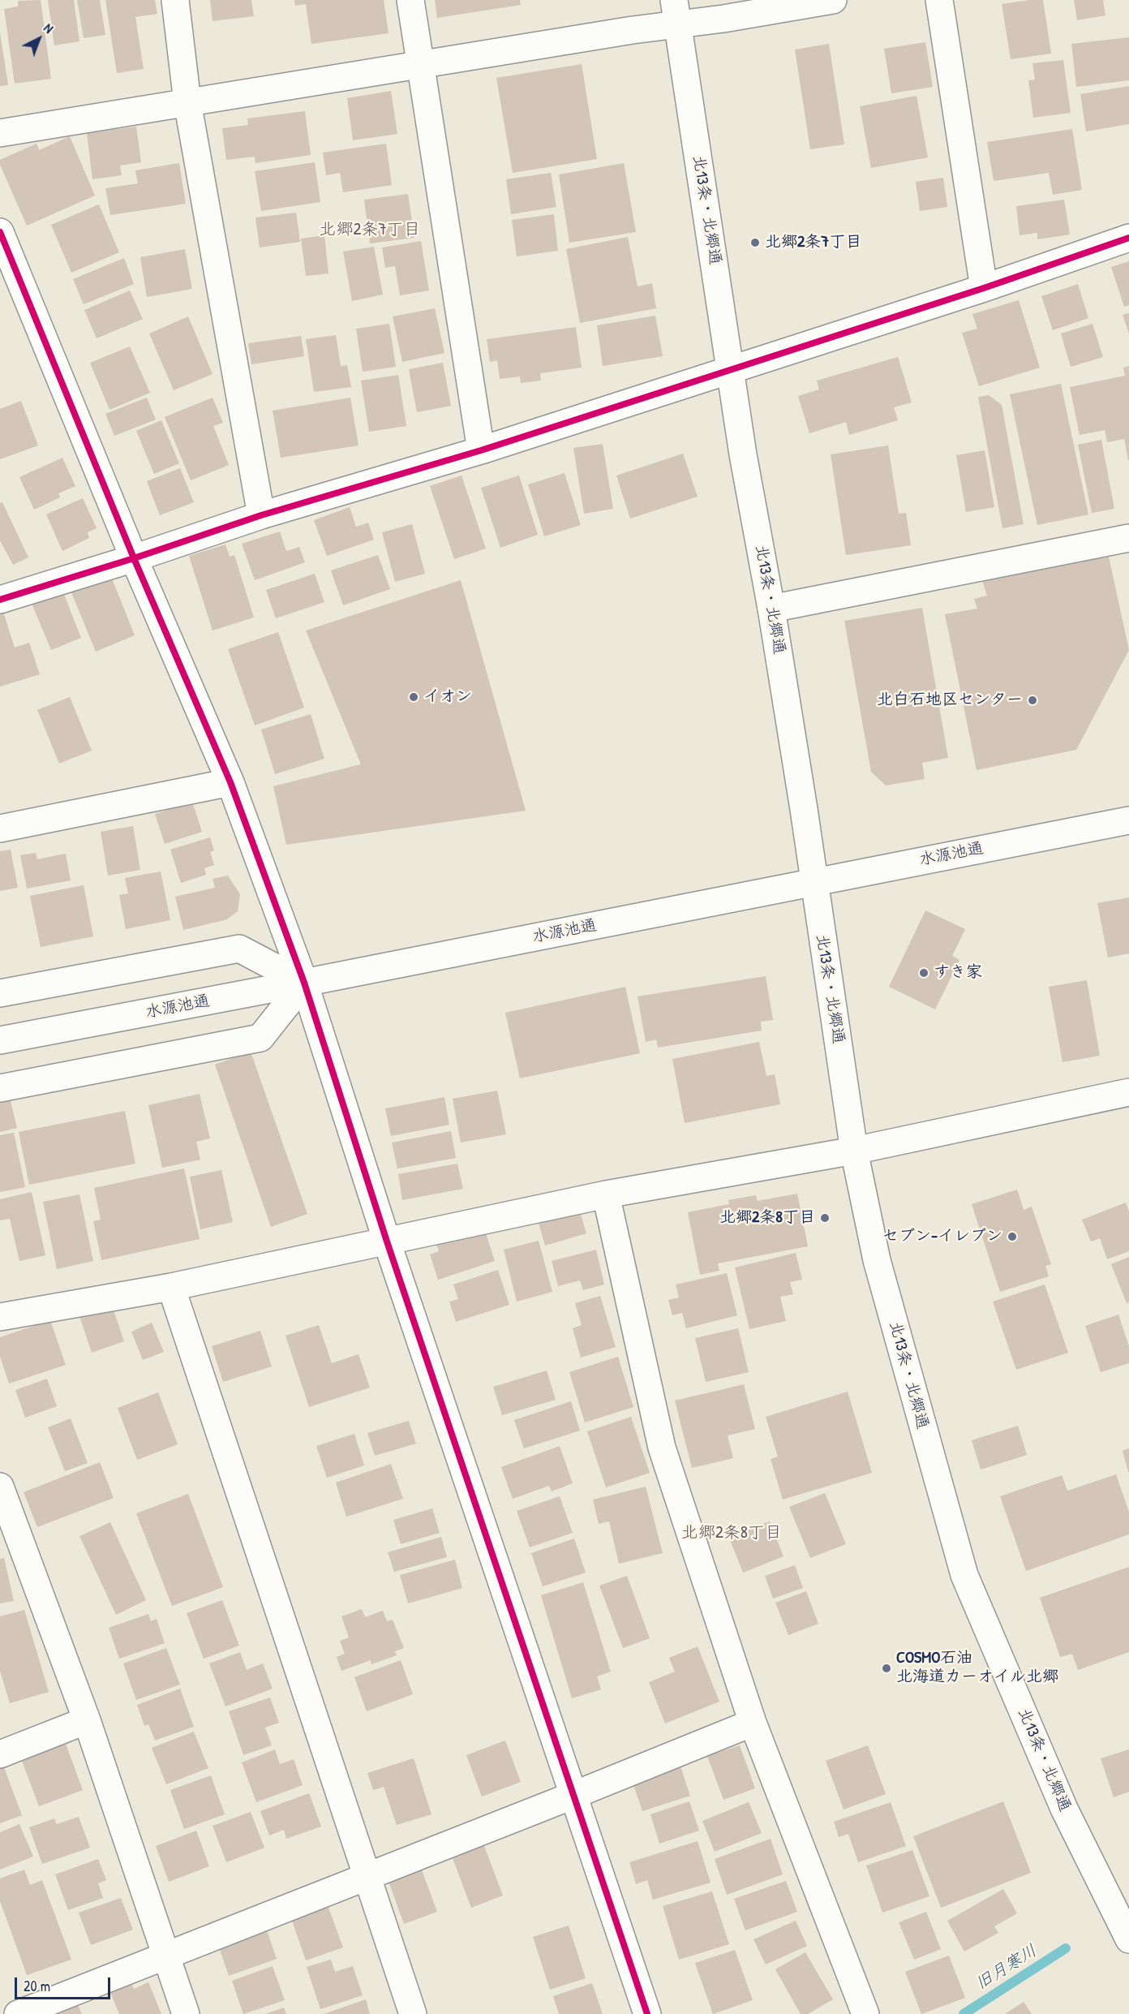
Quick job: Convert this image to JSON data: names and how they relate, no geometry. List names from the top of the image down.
{
  "streets": {
    "street": ["北13条・北郷通", "水源池通"]
  },
  "crossings": [
    ["北13条・北郷通", "水源池通"]
  ],
  "districts": ["北郷2条7丁目", "北郷2条8丁目"],
  "water": ["旧月寒川"],
  "places": [
    "北郷2条7丁目",
    "イオン",
    "北白石地区センター",
    "すき家",
    "北郷2条8丁目",
    "セブン-イレブン",
    "COSMO石油 北海道カーオイル北郷"
  ],
  "scale_bar": "20 m",
  "north": "top right"
}
